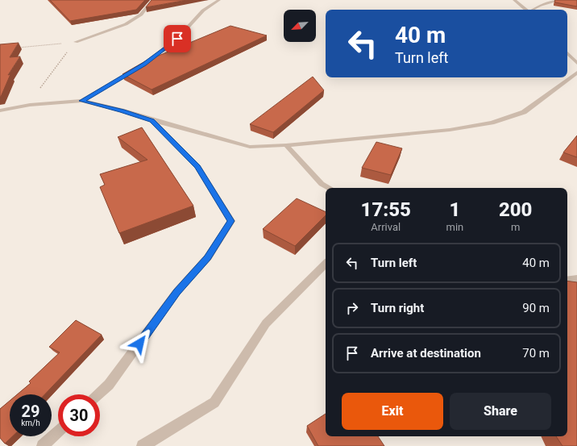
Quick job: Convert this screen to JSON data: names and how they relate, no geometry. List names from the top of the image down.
{
  "north": "bottom left",
  "page": {
    "turn": ["40 m", "Turn left"],
    "eta": [
      "17:55",
      "Arrival",
      "1",
      "min",
      "200",
      "m"
    ],
    "list": [
      {
        "name": "Turn left",
        "value": "40 m"
      },
      {
        "name": "Turn right",
        "value": "90 m"
      },
      {
        "name": "Arrive at destination",
        "value": "70 m"
      }
    ],
    "buttons": ["Exit", "Share"],
    "speed": "29 km/h",
    "limit": "30"
  }
}
